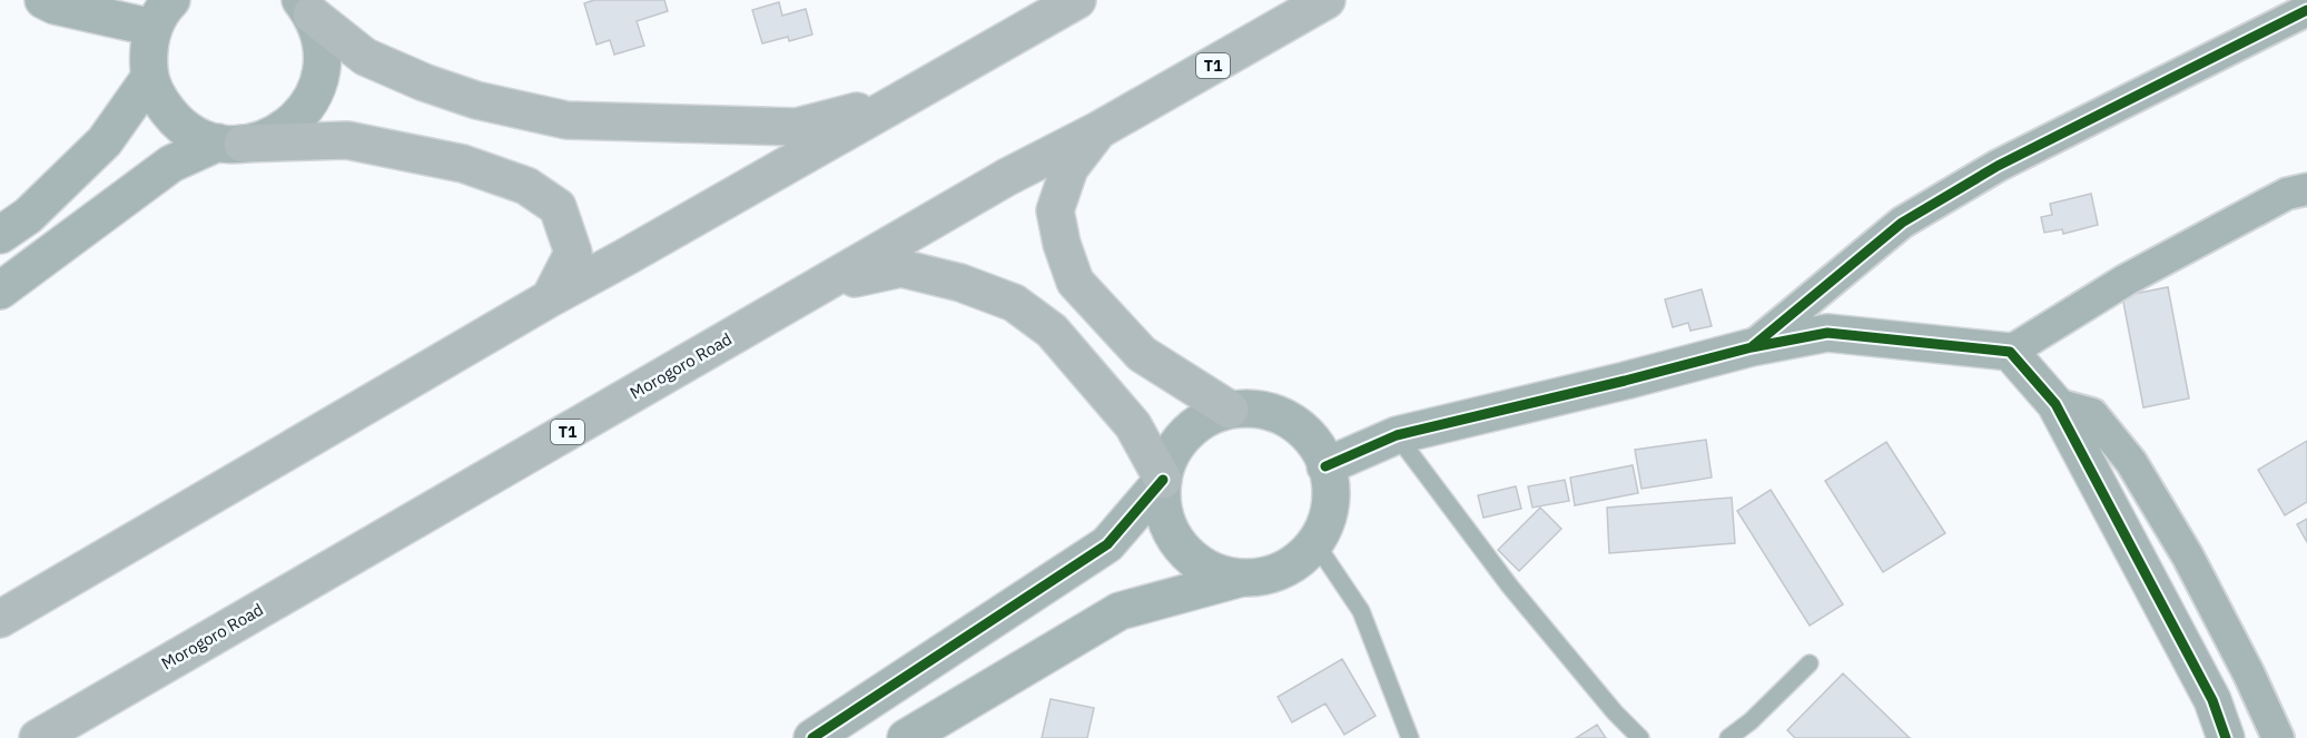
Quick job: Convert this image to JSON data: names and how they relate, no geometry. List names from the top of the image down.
{
  "streets": {
    "highway": ["T1", "Morogoro Road"]
  }
}
